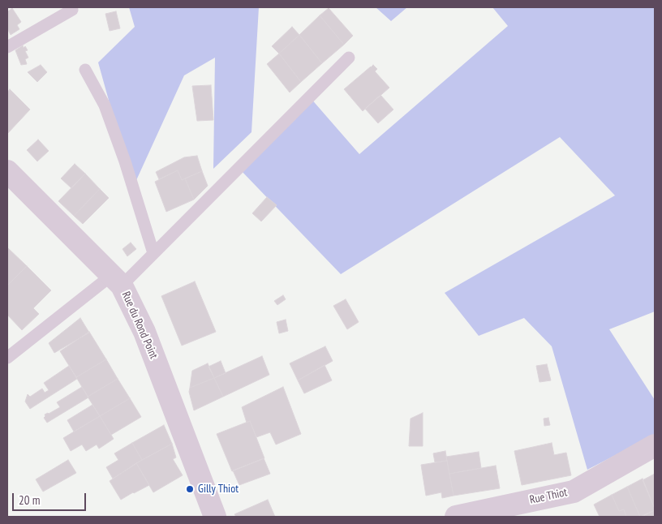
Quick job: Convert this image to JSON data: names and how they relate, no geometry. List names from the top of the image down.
{
  "streets": {
    "street": ["Rue du Rond Point", "Rue Thiot"]
  },
  "places": ["Gilly Thiot"],
  "scale_bar": "20 m"
}
